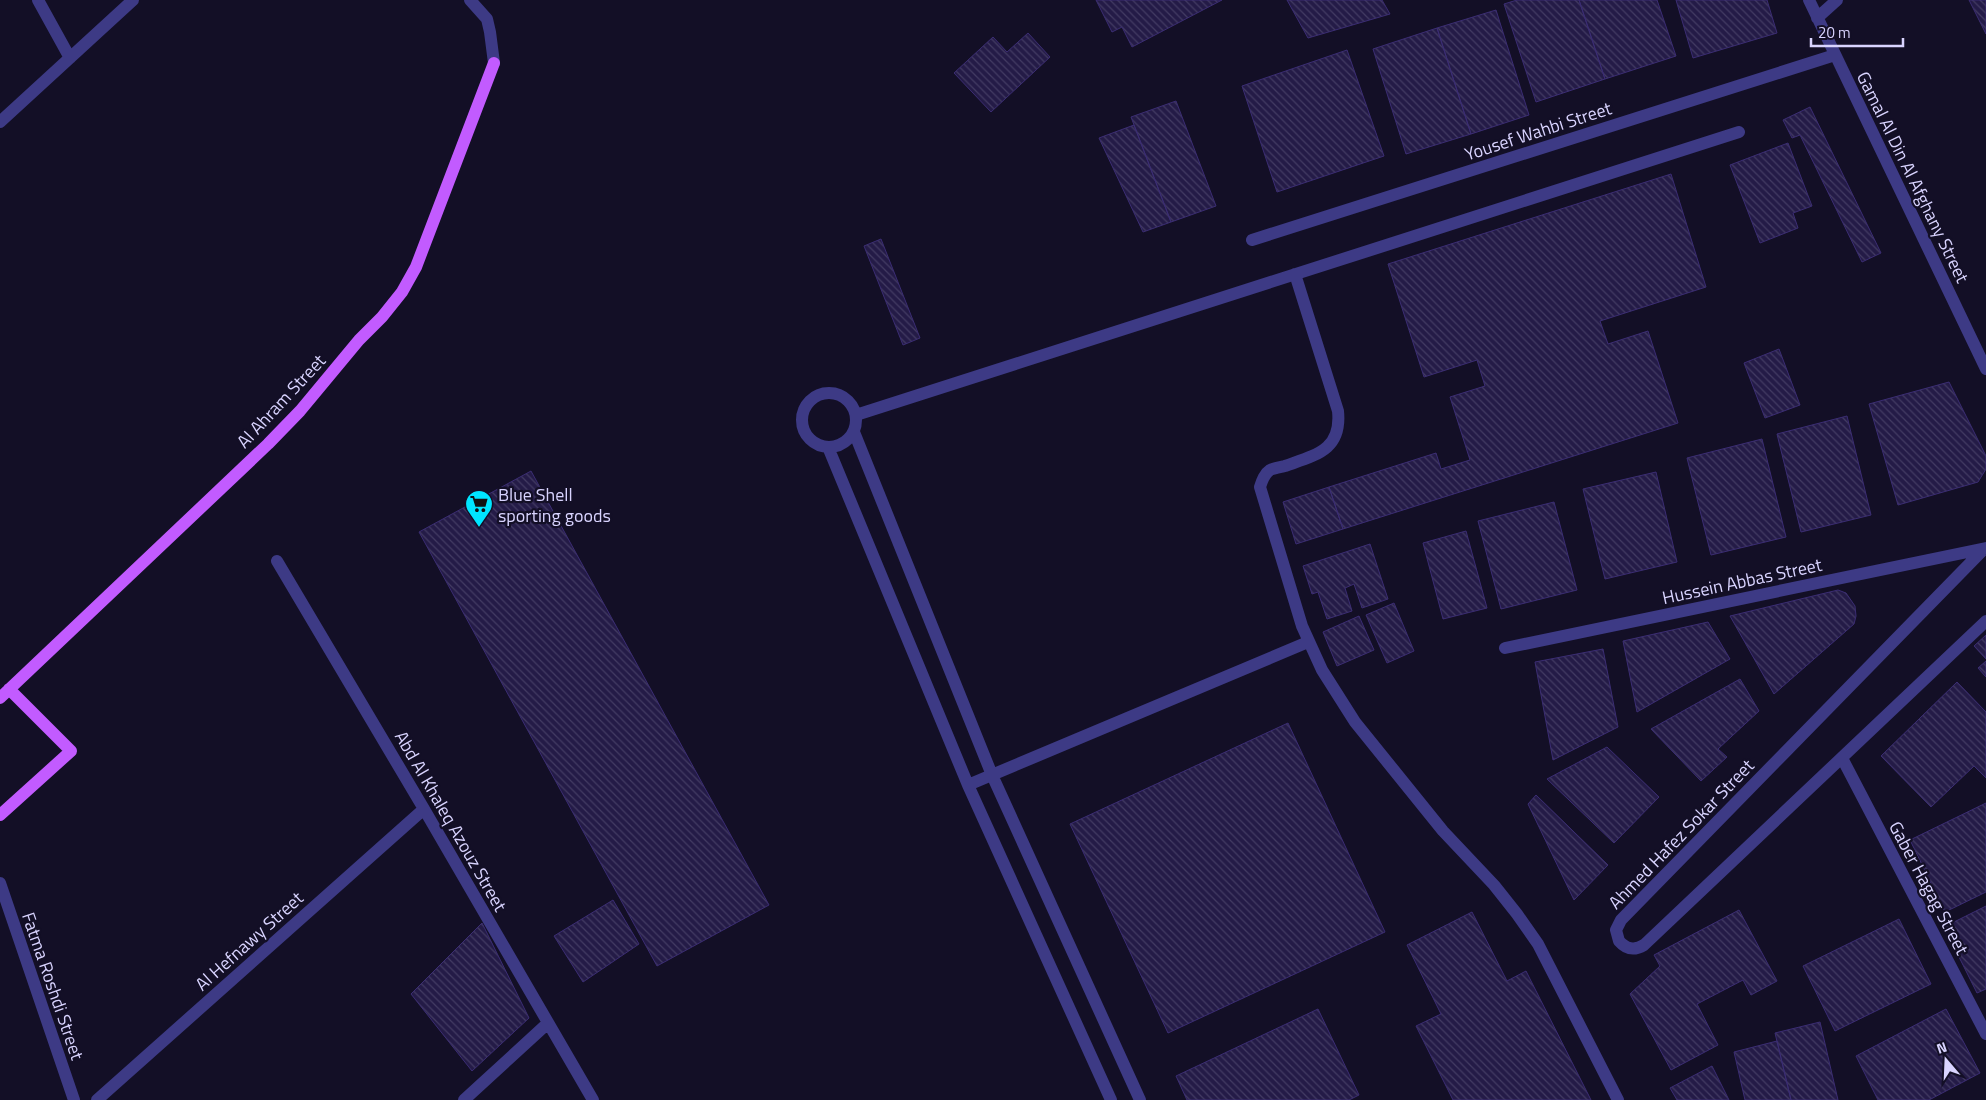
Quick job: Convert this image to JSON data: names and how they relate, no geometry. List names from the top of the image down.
{
  "streets": {
    "main road": ["Al Ahram Street"],
    "street": [
      "Yousef Wahbi Street",
      "Gamal Al Din Al Afghany Street",
      "Hussein Abbas Street",
      "Abd Al Khaleq Azouz Street",
      "Ahmed Hafez Sokar Street",
      "Gaber Hagag Street",
      "Al Hefnawy Street",
      "Fatma Roshdi Street"
    ]
  },
  "crossings": [
    ["Yousef Wahbi Street", "Gamal Al Din Al Afghany Street"],
    ["Hussein Abbas Street", "Ahmed Hafez Sokar Street"],
    ["Abd Al Khaleq Azouz Street", "Al Hefnawy Street"],
    ["Ahmed Hafez Sokar Street", "Gaber Hagag Street"]
  ],
  "places": {
    "supermarket": ["Blue Shell sporting goods"]
  },
  "scale_bar": "20 m",
  "north": "top"
}
